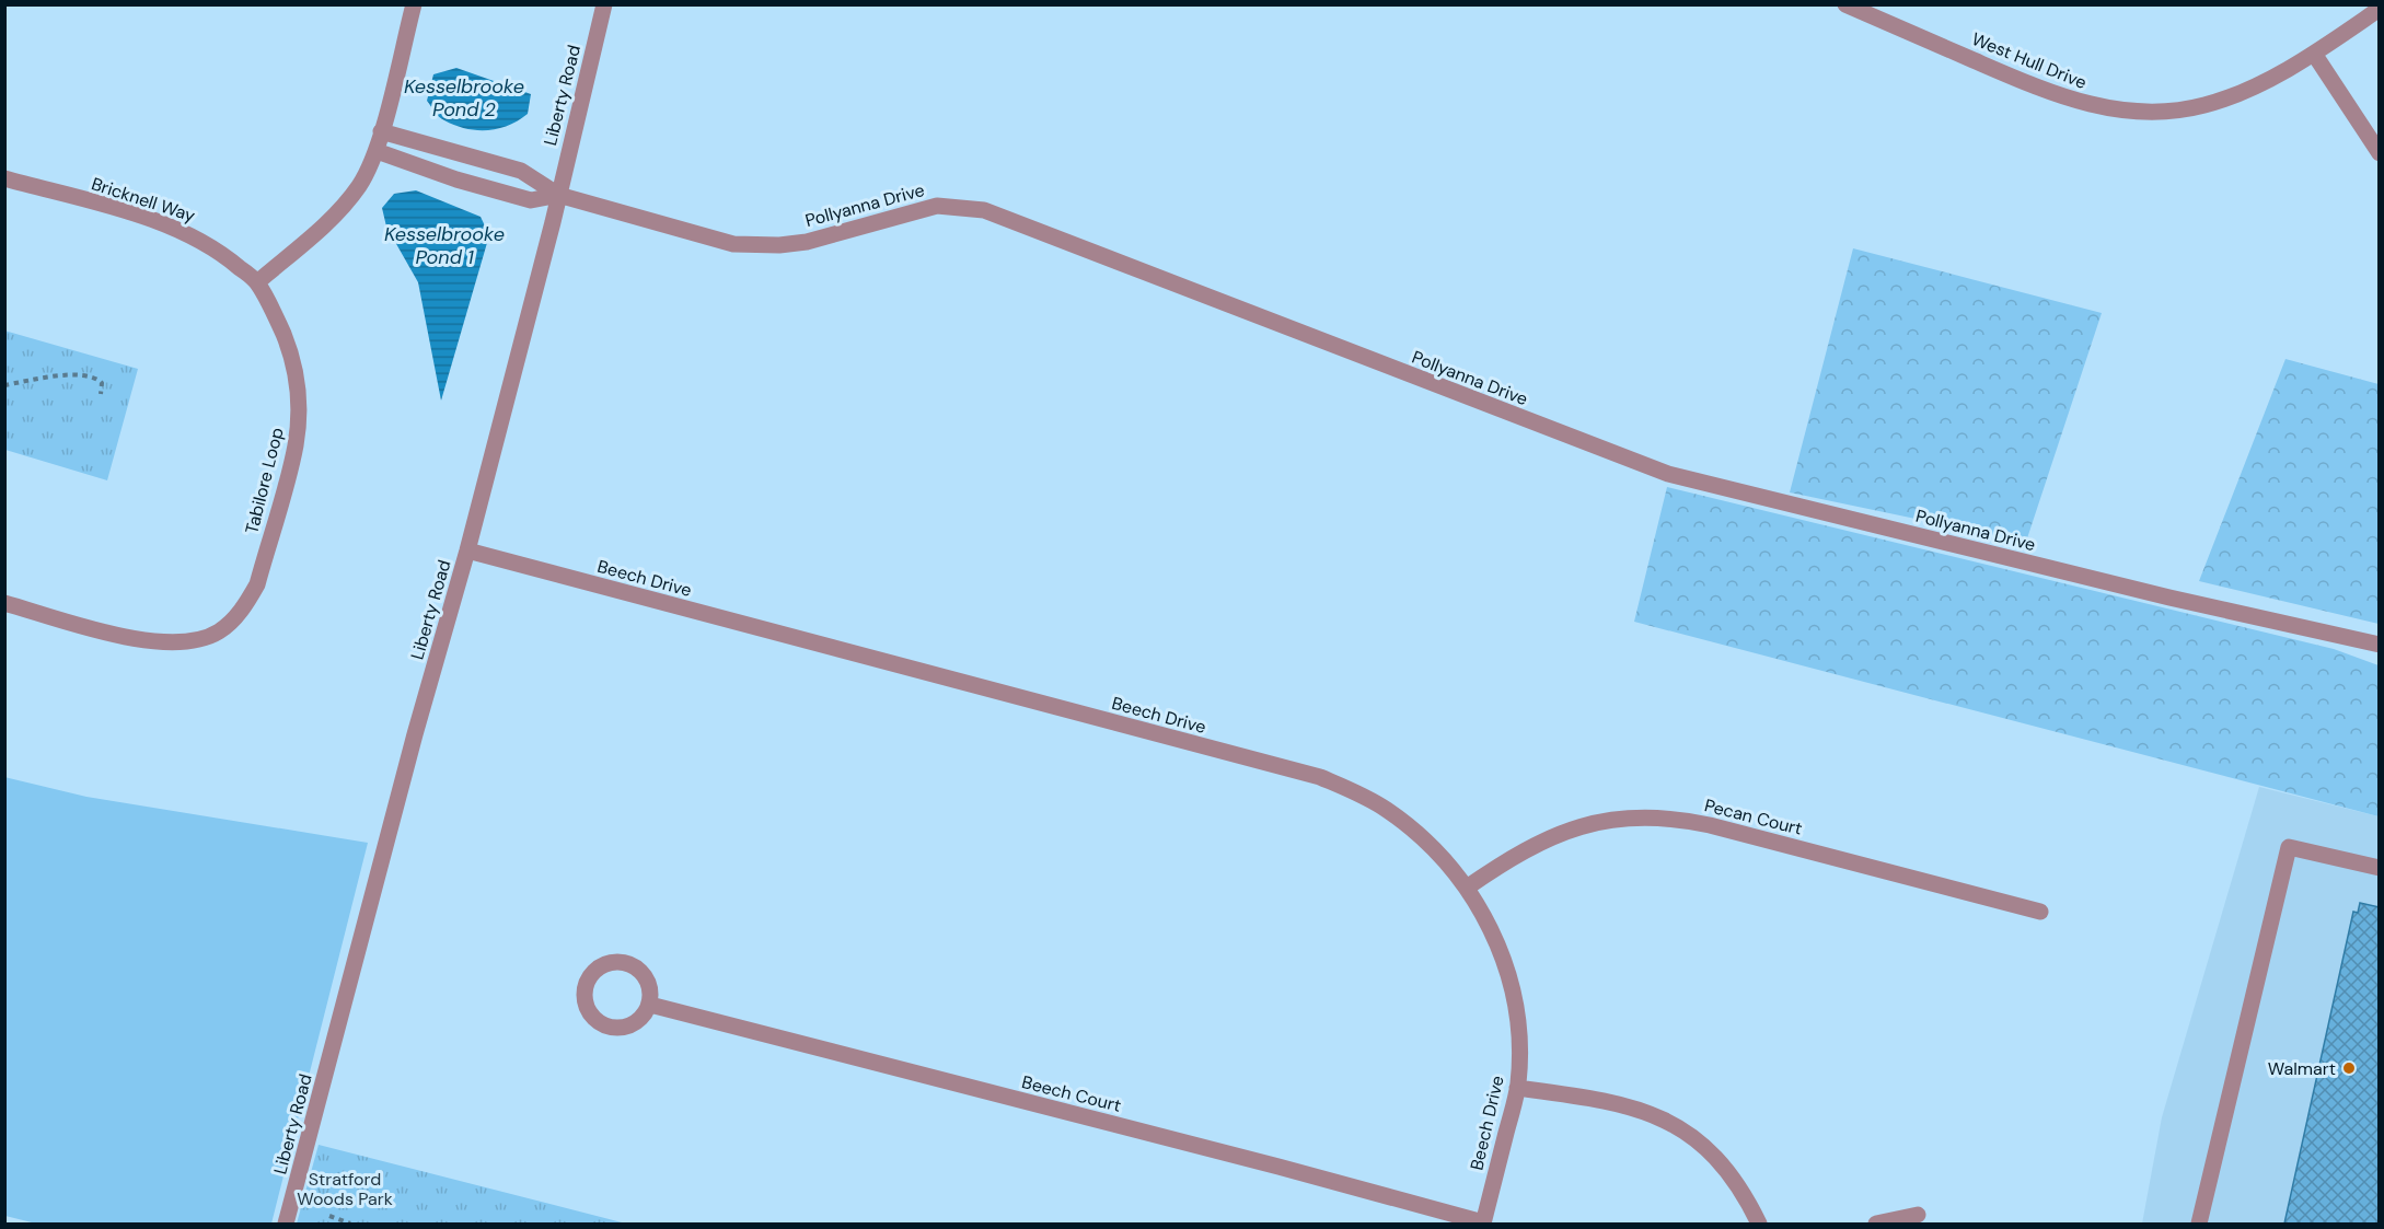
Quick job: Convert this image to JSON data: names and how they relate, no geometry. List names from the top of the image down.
{
  "streets": {
    "street": [
      "West Hull Drive",
      "Liberty Road",
      "Bricknell Way",
      "Pollyanna Drive",
      "Tabilore Loop",
      "Beech Drive",
      "Pecan Court",
      "Beech Court"
    ]
  },
  "crossings": [
    ["Liberty Road", "Pollyanna Drive"],
    ["Liberty Road", "Beech Drive"],
    ["Bricknell Way", "Tabilore Loop"],
    ["Beech Drive", "Pecan Court"],
    ["Beech Drive", "Beech Court"]
  ],
  "water": ["Kesselbrooke Pond 2", "Kesselbrooke Pond 1"],
  "parks": ["Stratford Woods Park"],
  "places": ["Walmart"]
}
